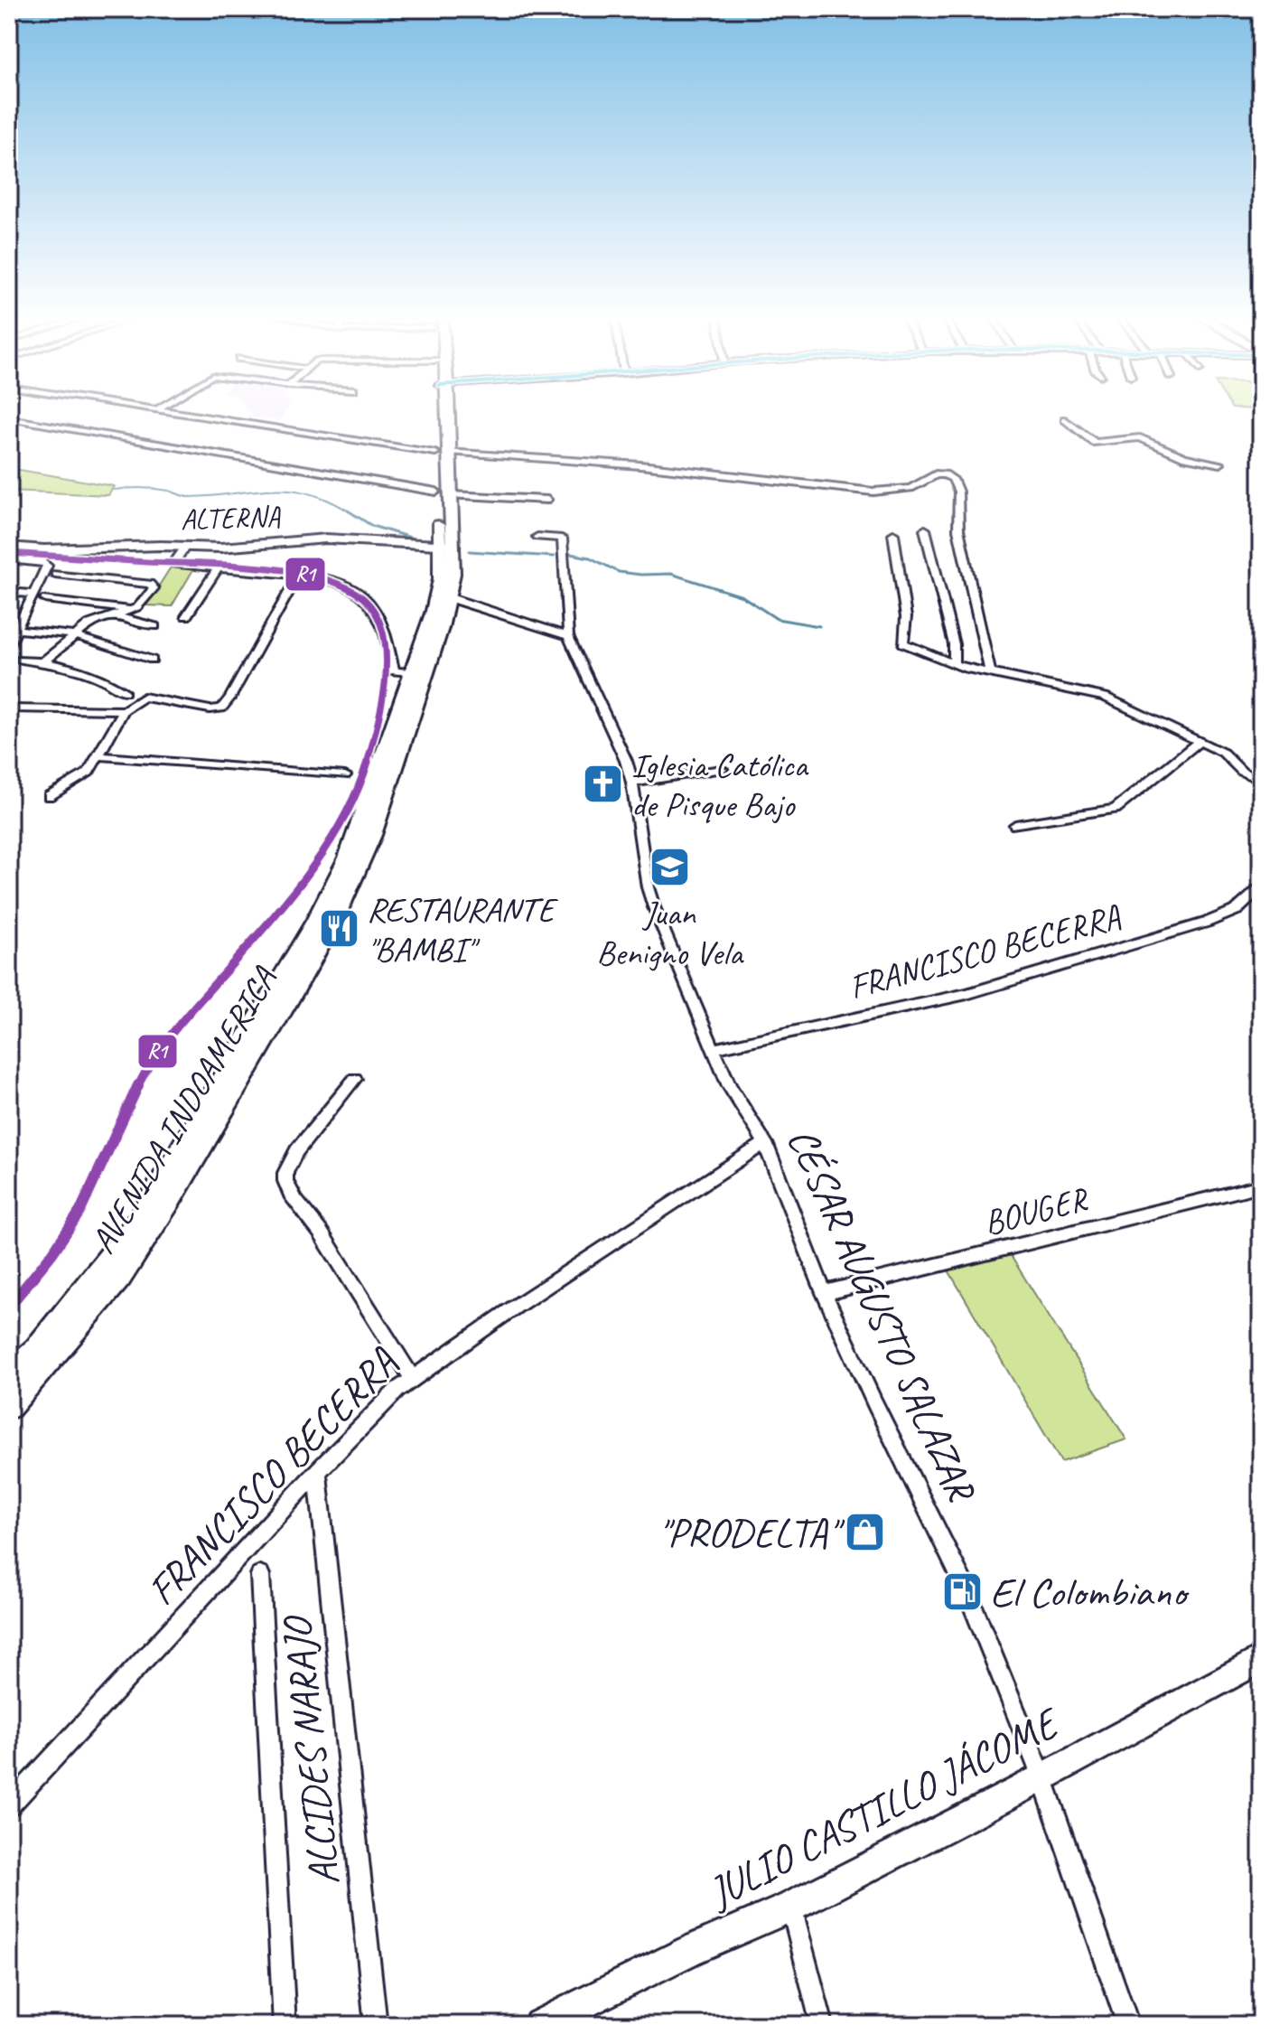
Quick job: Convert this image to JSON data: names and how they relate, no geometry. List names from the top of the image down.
{
  "streets": {
    "main road": ["AVENIDA INDOAMERICA"],
    "street": [
      "ALTERNA",
      "FRANCISCO BECERRA",
      "BOUGER",
      "CÉSAR AUGUSTO SALAZAR",
      "ALCIDES NARAJO",
      "JULIO CASTILLO JÁCOME"
    ]
  },
  "crossings": [
    ["ALTERNA", "AVENIDA INDOAMERICA"],
    ["FRANCISCO BECERRA", "CÉSAR AUGUSTO SALAZAR"],
    ["FRANCISCO BECERRA", "ALCIDES NARAJO"],
    ["BOUGER", "CÉSAR AUGUSTO SALAZAR"],
    ["CÉSAR AUGUSTO SALAZAR", "JULIO CASTILLO JÁCOME"]
  ],
  "places": {
    "church": ["Iglesia Católica de Pisque Bajo"],
    "school or university": ["Juan Benigno Vela"],
    "restaurant": ["RESTAURANTE \"BAMBI\""],
    "shop": ["\"PRODELTA\""],
    "fuel station": ["El Colombiano"]
  },
  "lines": ["transit line R1"]
}
